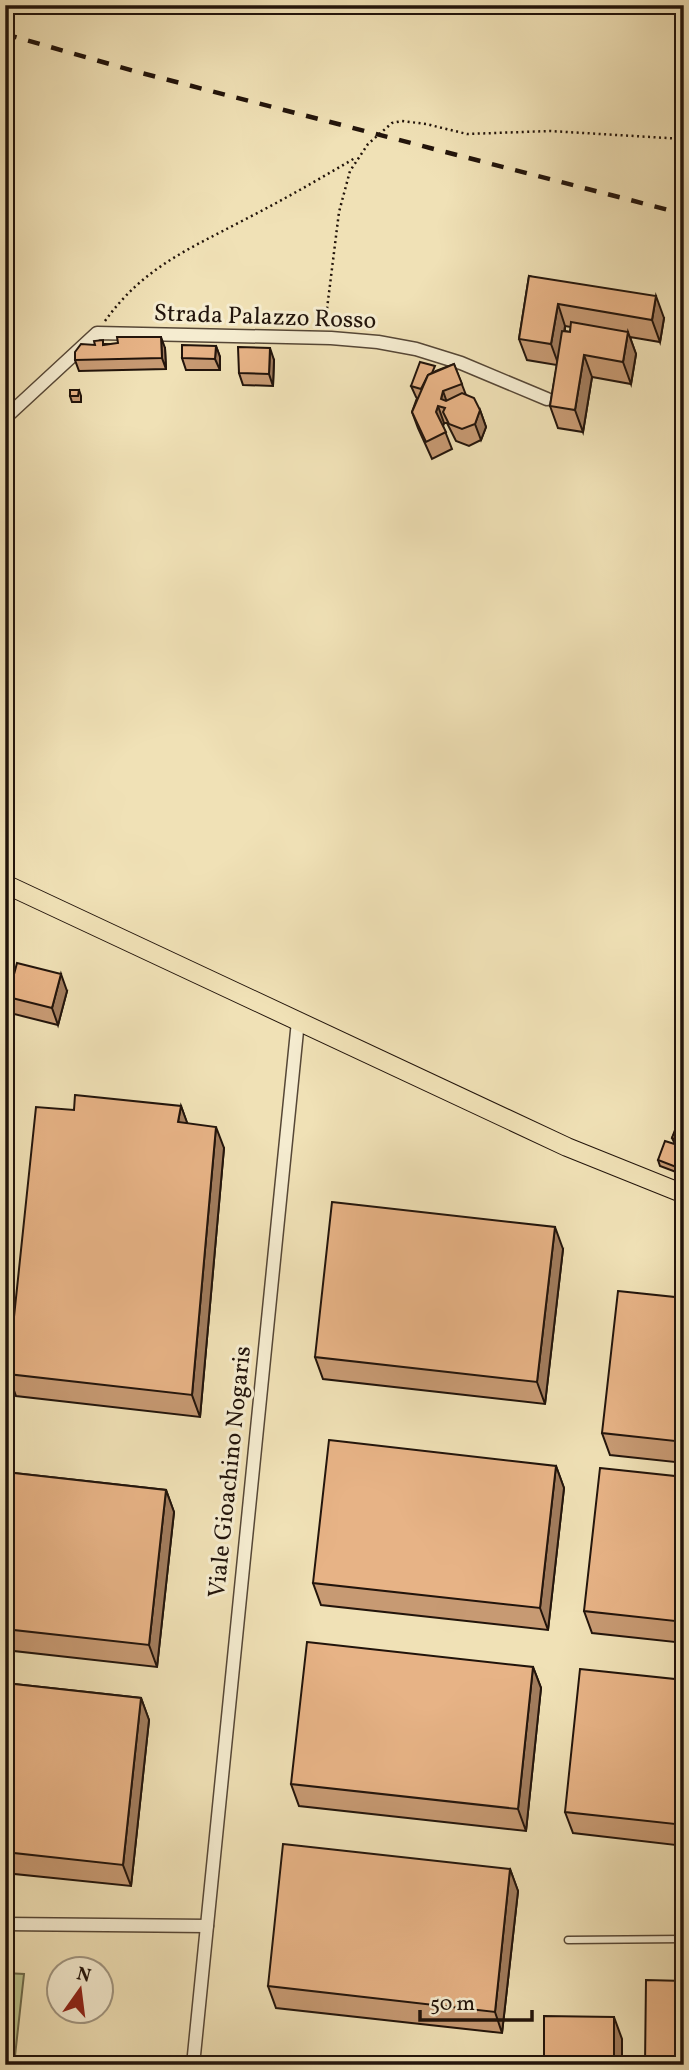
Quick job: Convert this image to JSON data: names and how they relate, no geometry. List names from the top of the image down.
{
  "streets": {
    "street": ["Strada Palazzo Rosso", "Viale Gioachino Nogaris"]
  },
  "scale_bar": "50 m",
  "north": "top"
}
